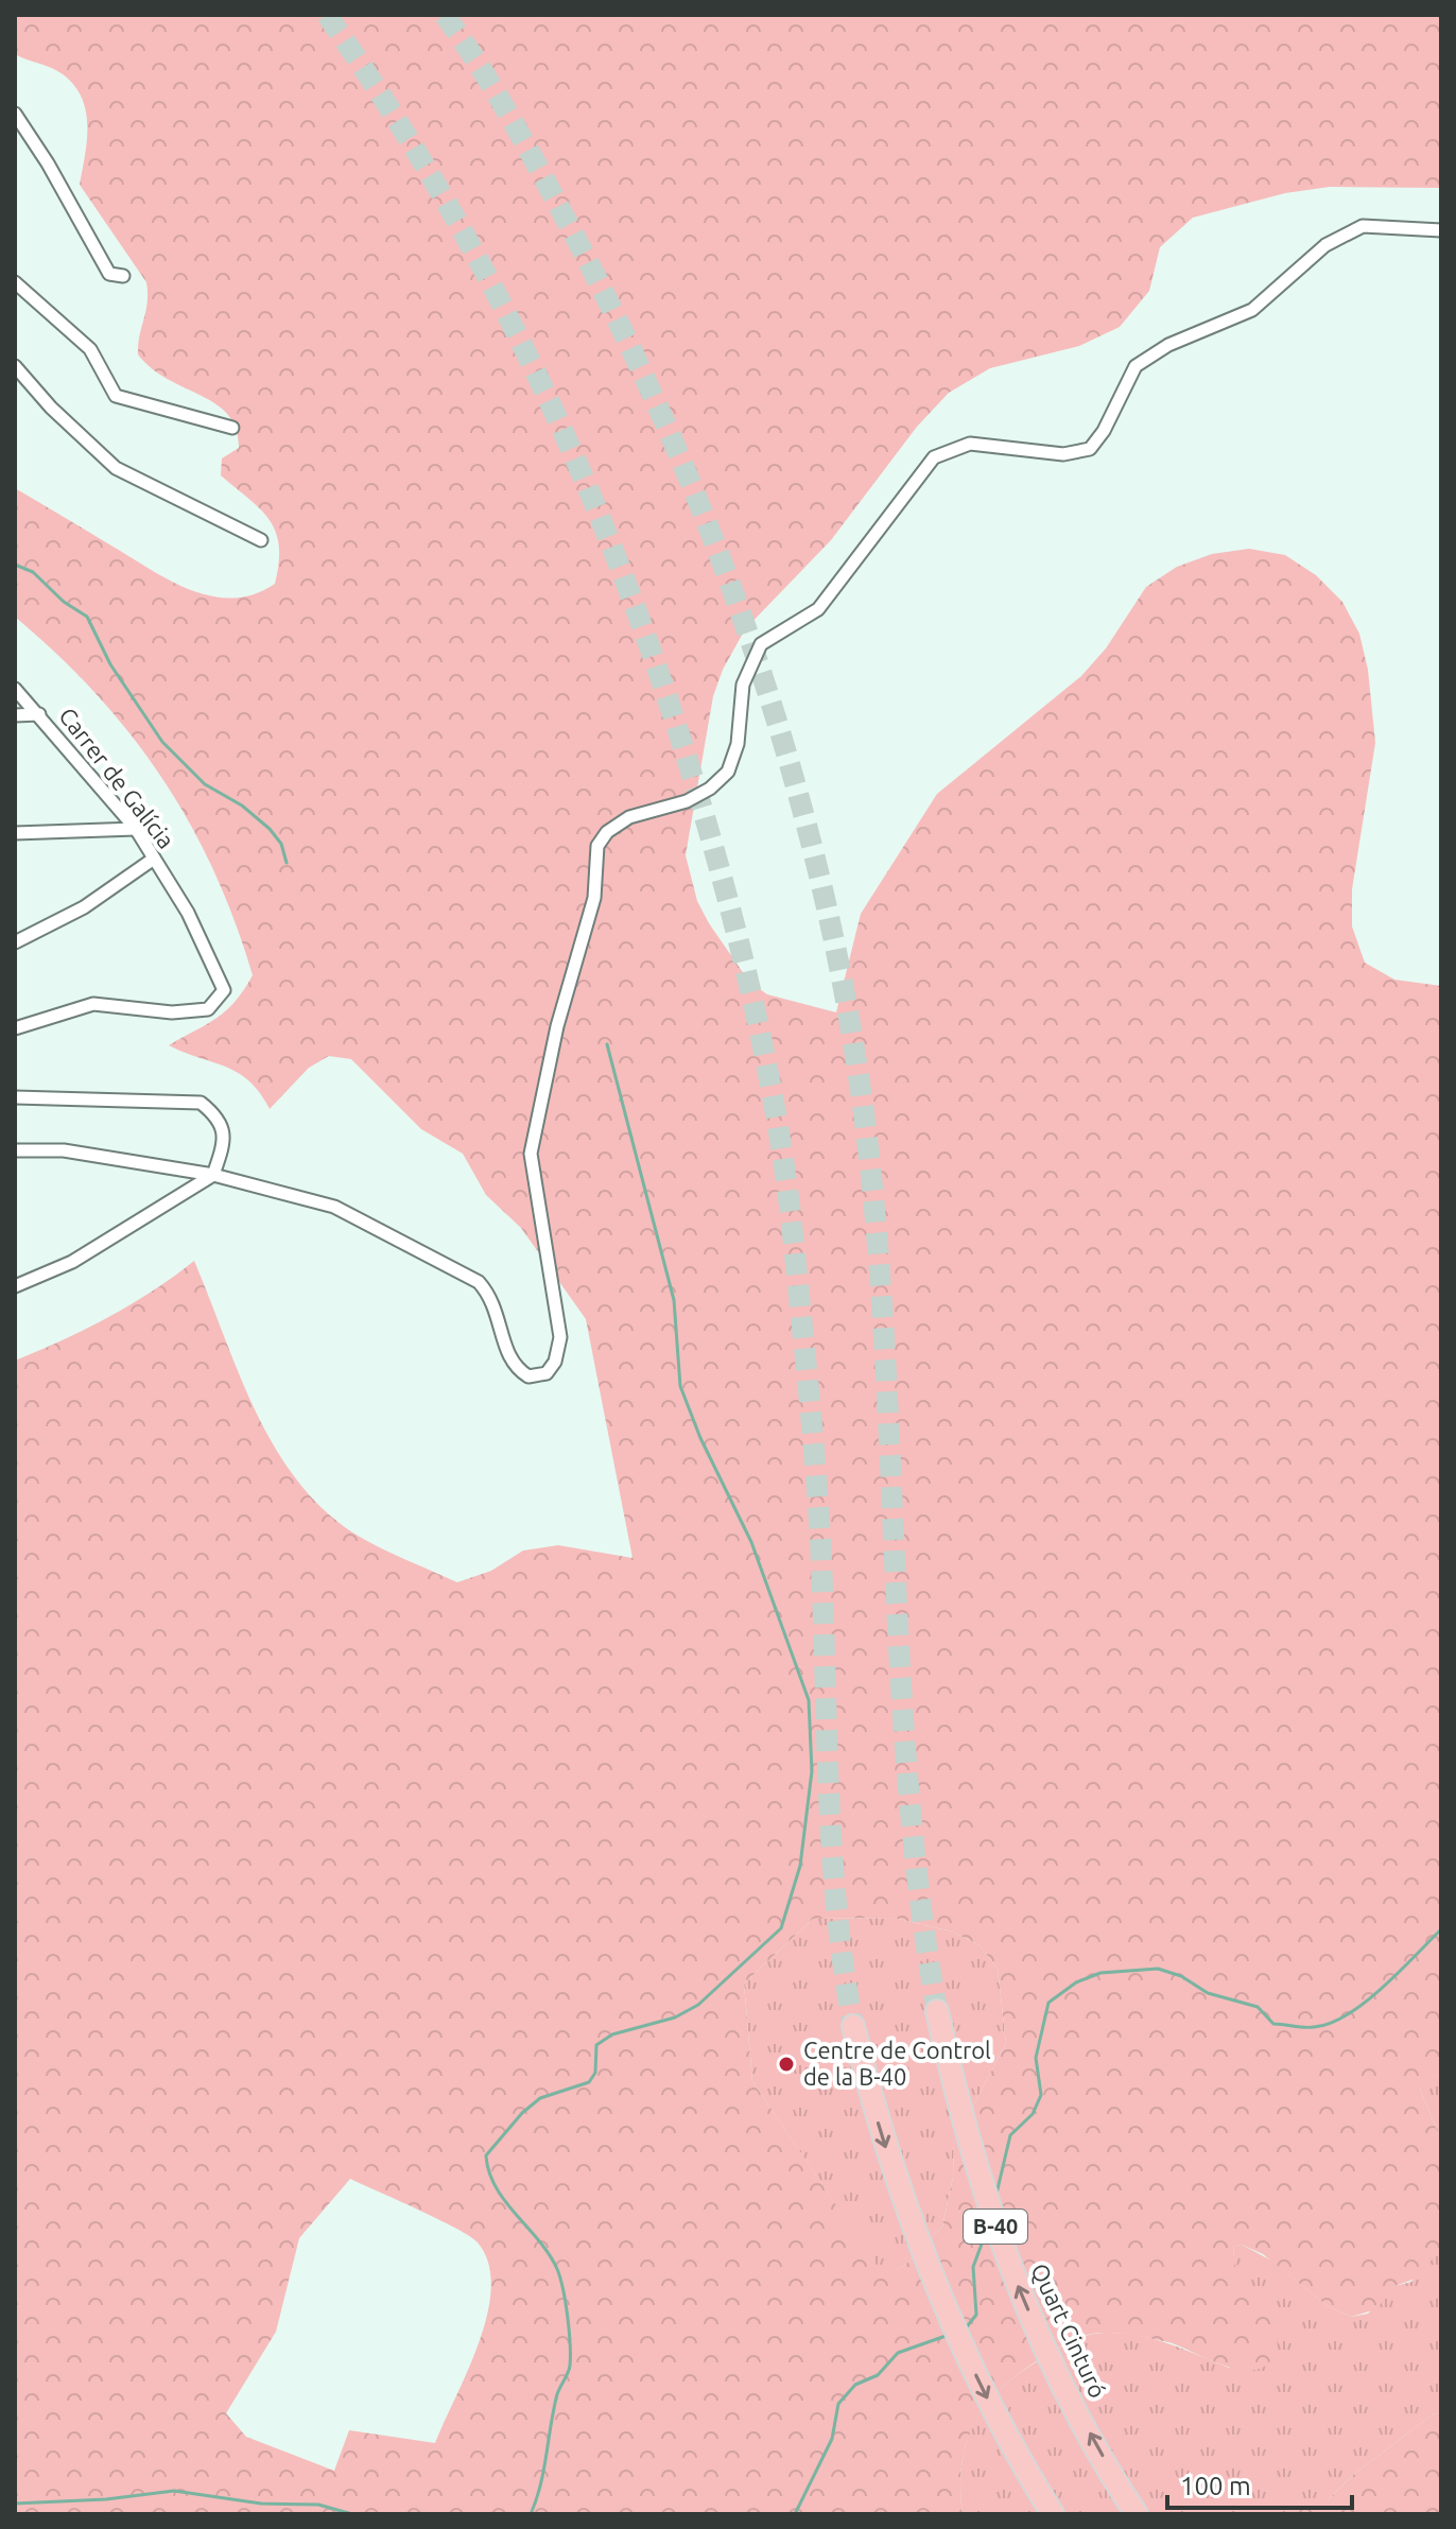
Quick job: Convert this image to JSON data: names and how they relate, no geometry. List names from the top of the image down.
{
  "streets": {
    "highway": ["B-40", "Quart Cinturó"],
    "street": ["Carrer de Galícia"]
  },
  "places": ["Centre de Control de la B-40"],
  "scale_bar": "100 m"
}
